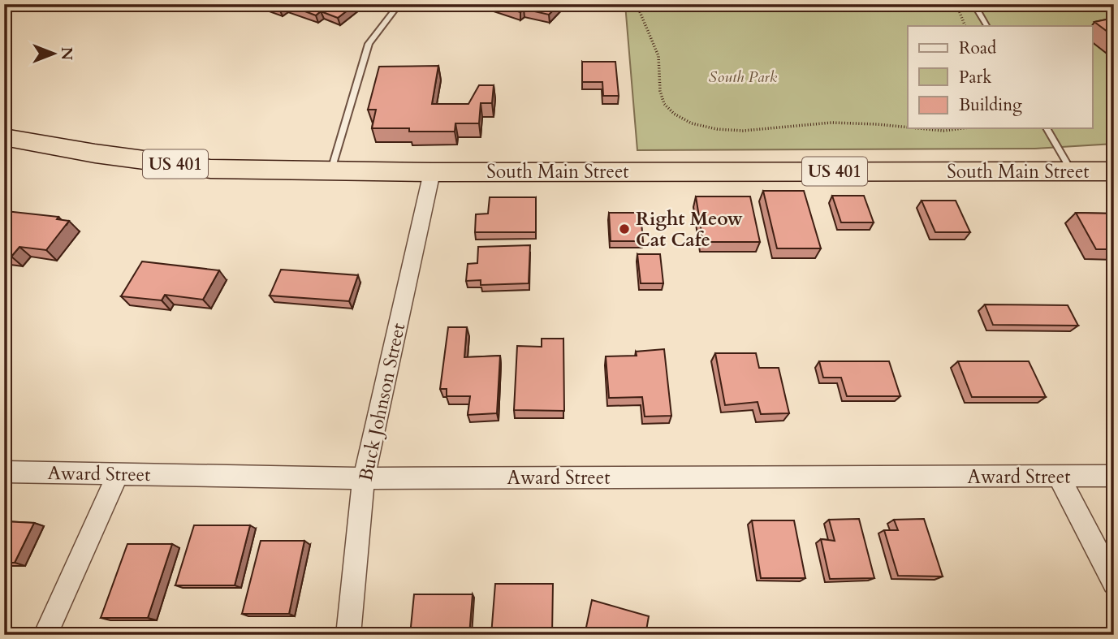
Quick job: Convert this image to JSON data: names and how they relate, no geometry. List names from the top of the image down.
{
  "streets": {
    "highway": ["US 401", "South Main Street"],
    "street": ["Buck Johnson Street", "Award Street"]
  },
  "crossings": [
    ["South Main Street", "Buck Johnson Street"],
    ["Buck Johnson Street", "Award Street"]
  ],
  "parks": ["South Park"],
  "places": ["Right Meow Cat Cafe"],
  "legend": ["Road", "Park", "Building"],
  "north": "right"
}
